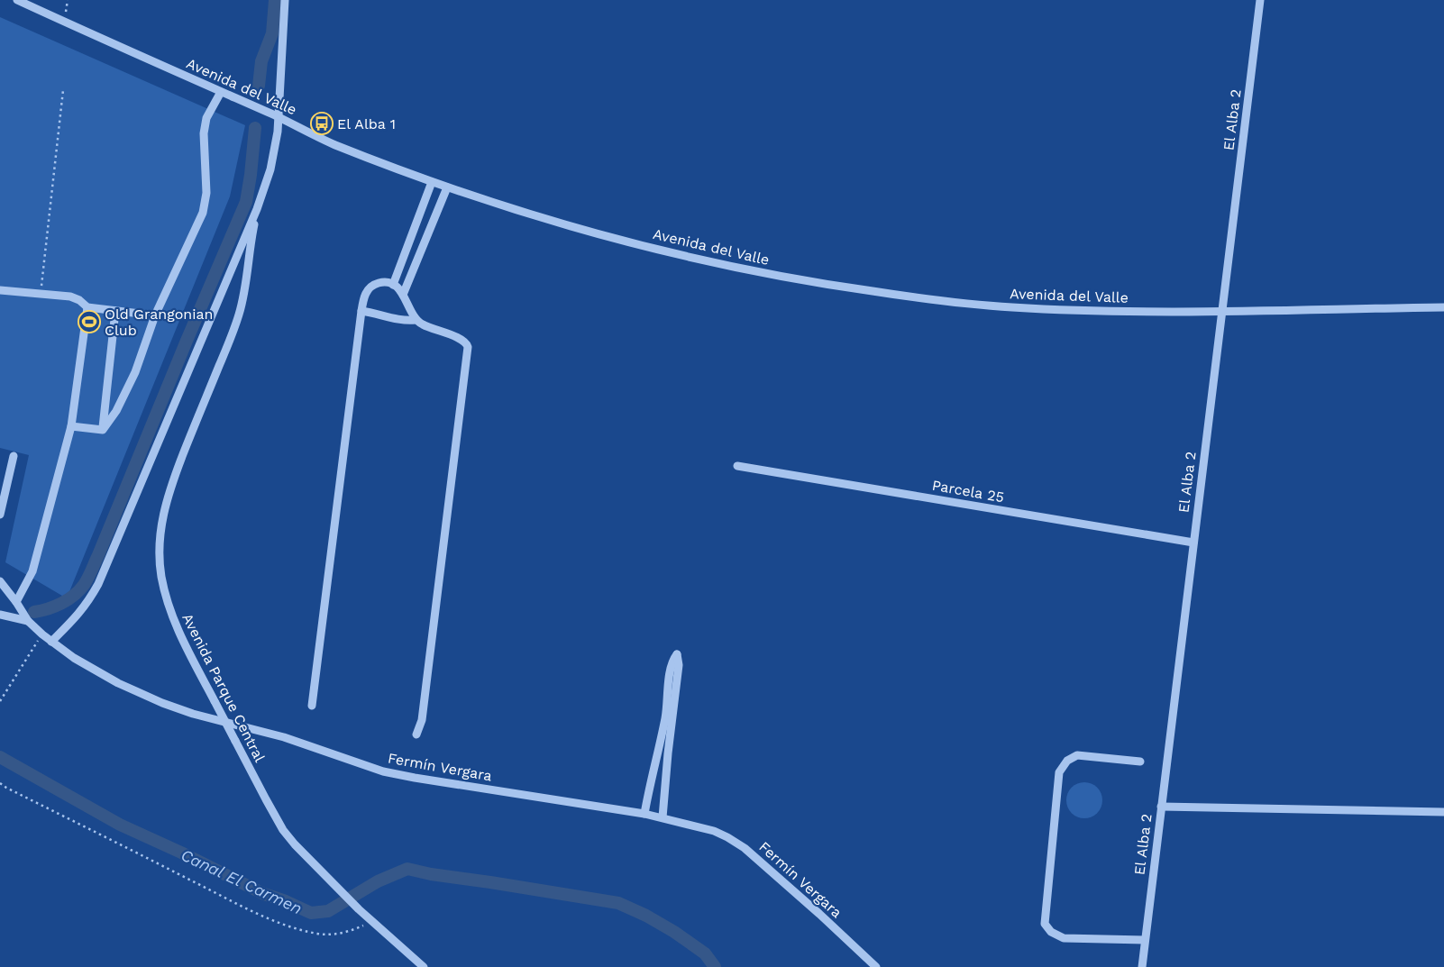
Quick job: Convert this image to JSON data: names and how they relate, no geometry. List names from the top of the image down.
{
  "streets": {
    "street": [
      "Avenida del Valle",
      "El Alba 2",
      "Parcela 25",
      "Avenida Parque Central",
      "Fermín Vergara"
    ]
  },
  "crossings": [
    ["Avenida del Valle", "El Alba 2"],
    ["El Alba 2", "Parcela 25"]
  ],
  "water": ["Canal El Carmen"],
  "places": {
    "bus stop": ["El Alba 1"],
    "sports": ["Old Grangonian Club"]
  }
}
